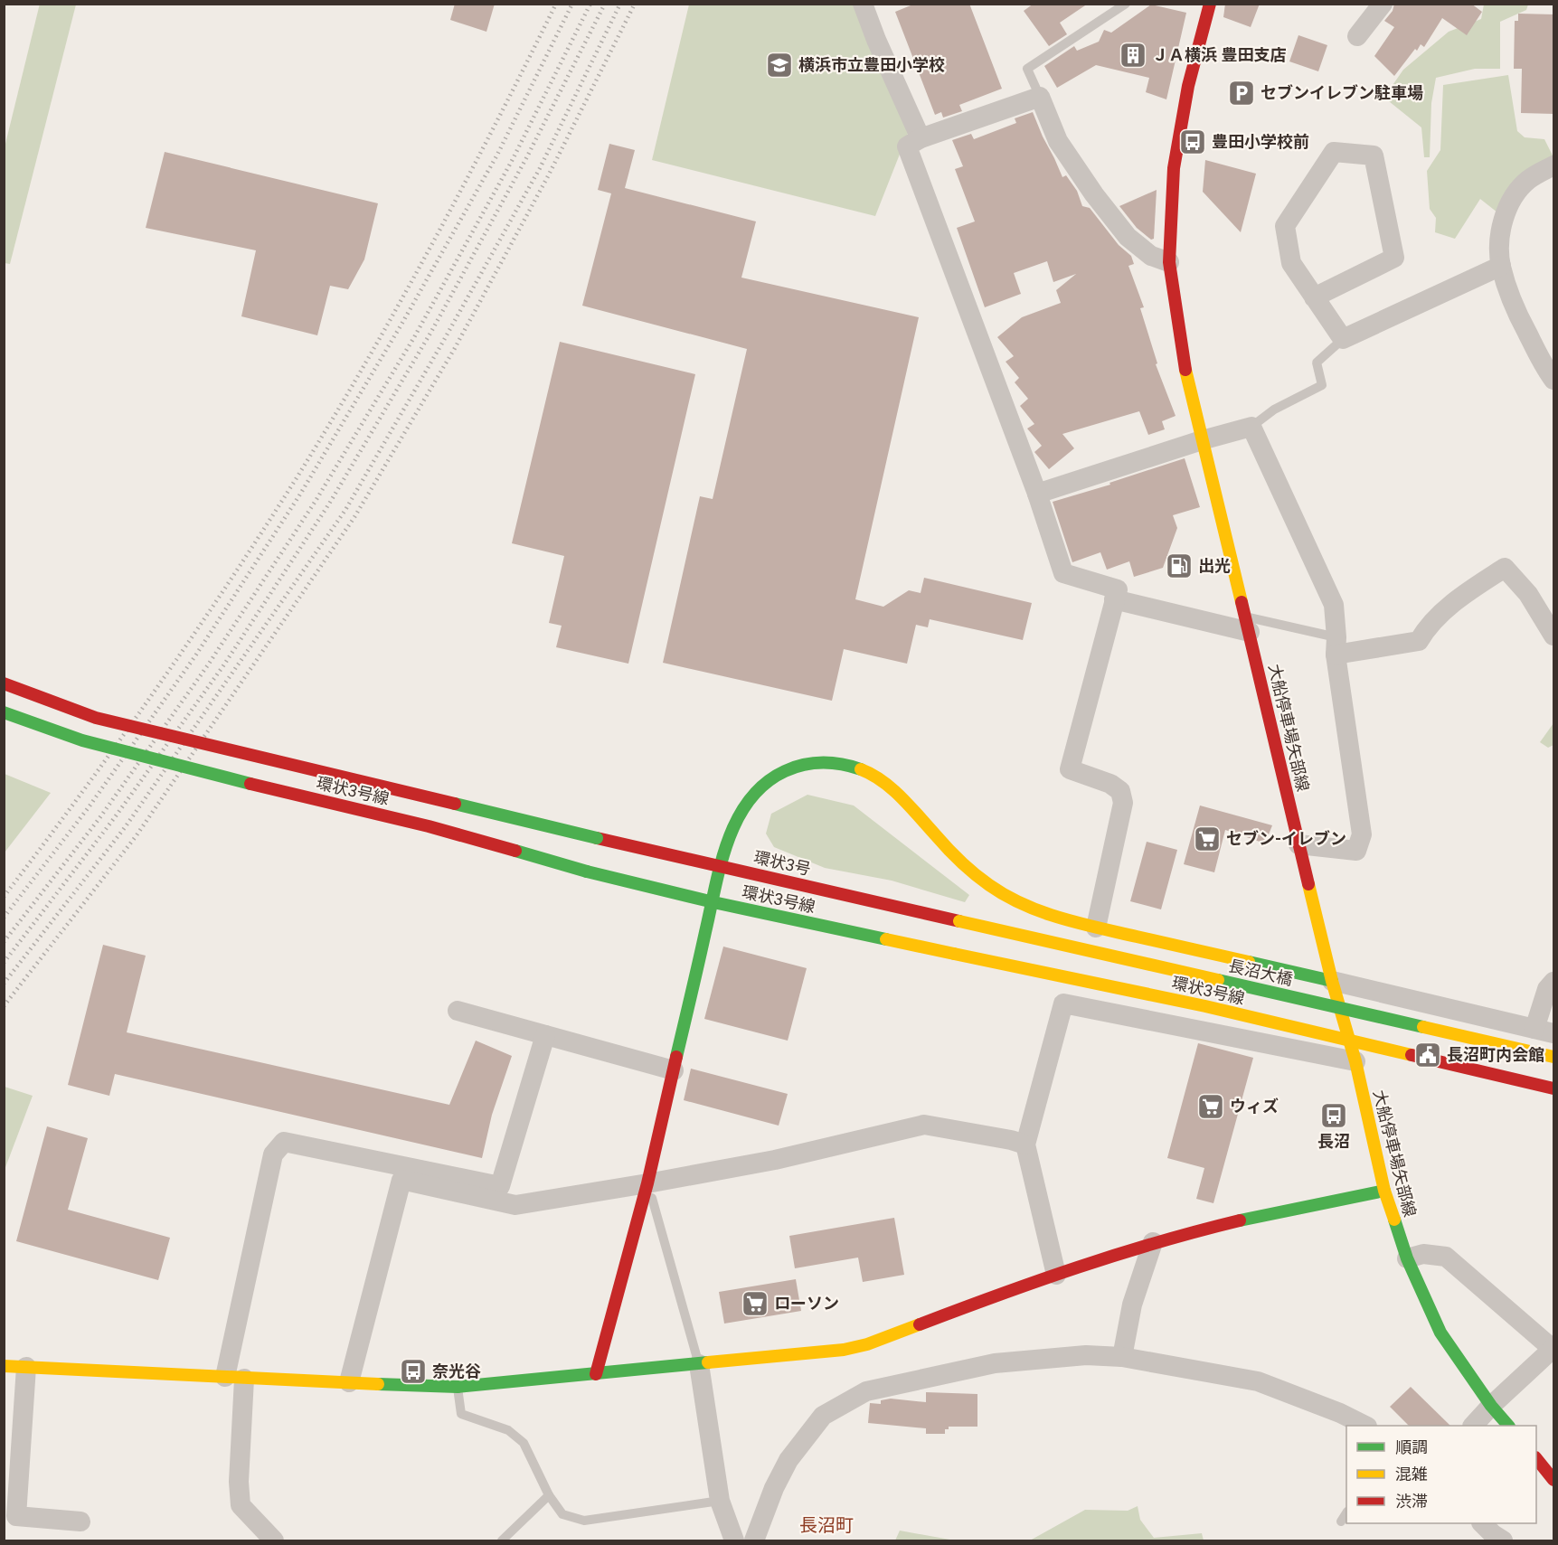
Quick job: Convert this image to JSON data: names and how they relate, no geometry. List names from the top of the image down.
{
  "streets": {
    "street": [
      "大船停車場矢部線",
      "環状3号線",
      "環状3号",
      "長沼大橋"
    ]
  },
  "crossings": [
    ["環状3号線", "環状3号"],
    ["環状3号", "長沼大橋"]
  ],
  "districts": ["長沼町"],
  "places": {
    "building": ["ＪＡ横浜 豊田支店"],
    "school or university": ["横浜市立豊田小学校"],
    "parking": ["セブンイレブン駐車場"],
    "bus stop": ["豊田小学校前", "長沼", "奈光谷"],
    "fuel station": ["出光"],
    "supermarket": ["セブン-イレブン", "ウィズ", "ローソン"],
    "public building": ["長沼町内会館"]
  },
  "legend": ["順調", "混雑", "渋滞"]
}
